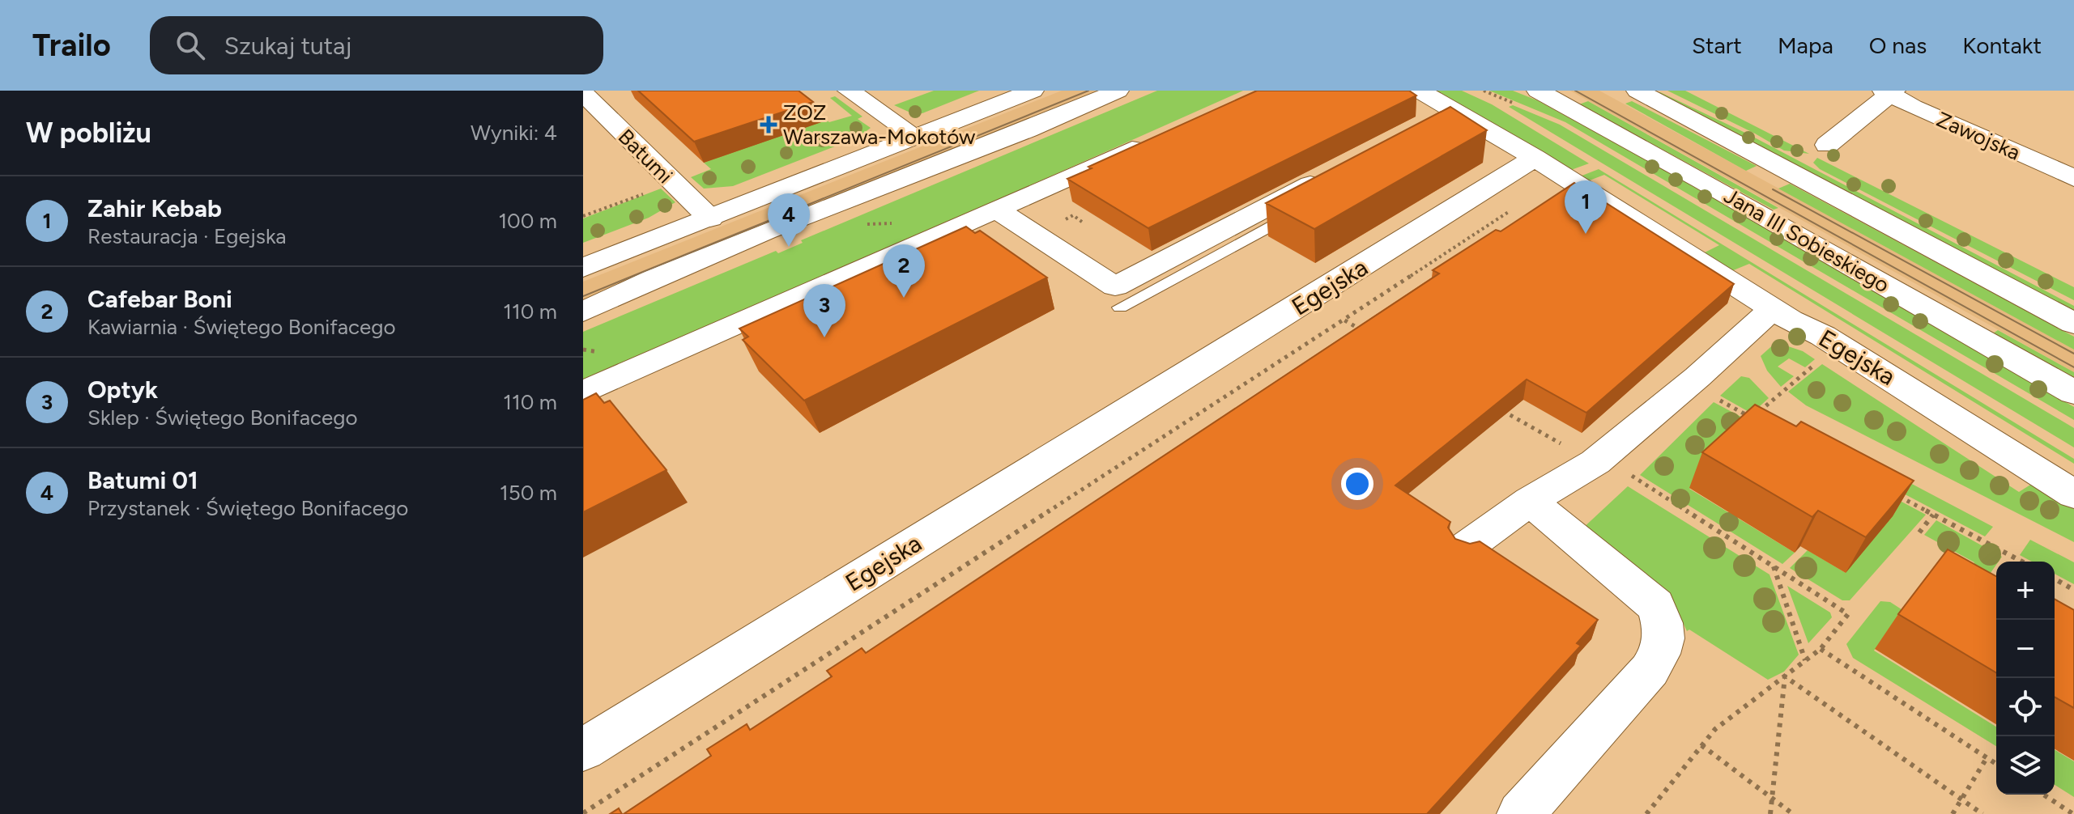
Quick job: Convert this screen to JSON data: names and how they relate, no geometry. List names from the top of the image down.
{
  "streets": {
    "street": [
      "Zawojska",
      "Batumi",
      "Jana III Sobieskiego",
      "Egejska"
    ]
  },
  "places": {
    "health": ["ZOZ Warszawa-Mokotów"]
  },
  "page": {
    "header": "Trailo",
    "search": "Szukaj tutaj",
    "nav": [
      "Start",
      "Mapa",
      "O nas",
      "Kontakt"
    ],
    "heading": ["W pobliżu", "Wyniki: 4"],
    "list": [
      {
        "mark": "1",
        "name": "Zahir Kebab",
        "note": "Restauracja · Egejska",
        "value": "100 m"
      },
      {
        "mark": "2",
        "name": "Cafebar Boni",
        "note": "Kawiarnia · Świętego Bonifacego",
        "value": "110 m"
      },
      {
        "mark": "3",
        "name": "Optyk",
        "note": "Sklep · Świętego Bonifacego",
        "value": "110 m"
      },
      {
        "mark": "4",
        "name": "Batumi 01",
        "note": "Przystanek · Świętego Bonifacego",
        "value": "150 m"
      }
    ],
    "pins": [
      "1",
      "4",
      "2",
      "3"
    ],
    "map_buttons": ["+", "−"]
  }
}
